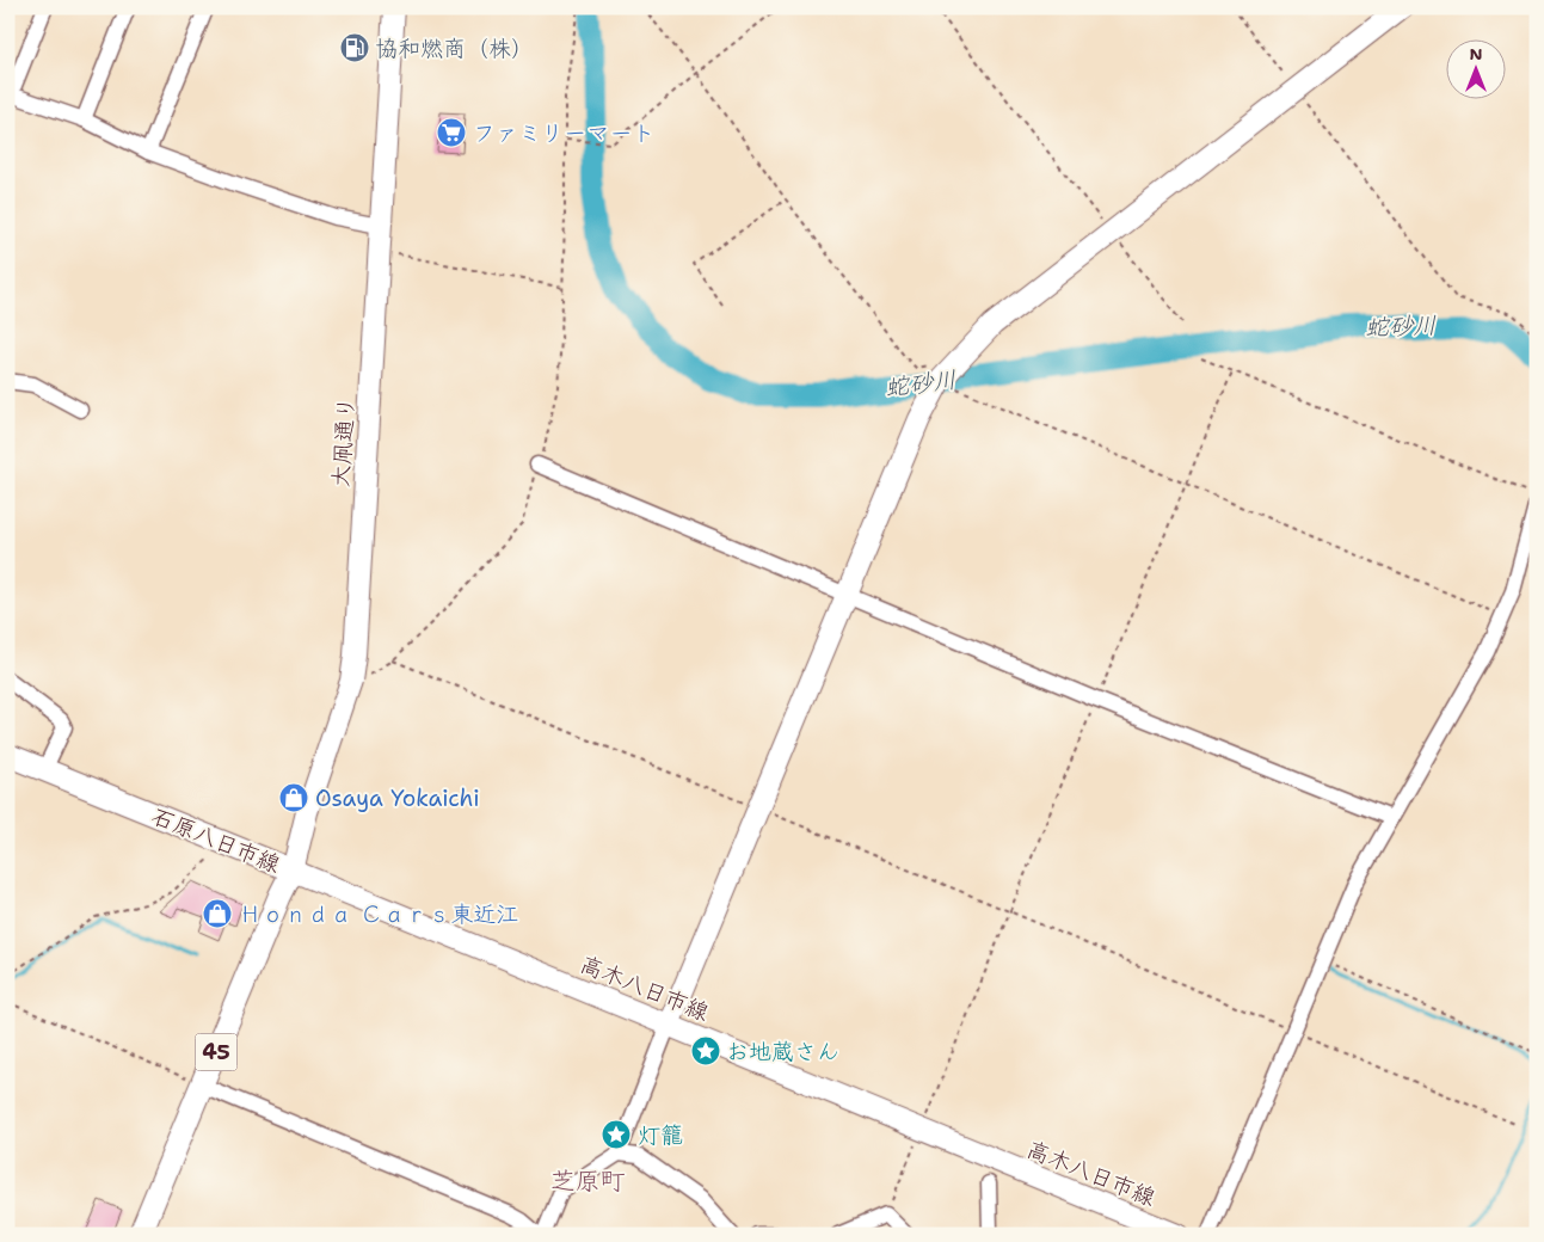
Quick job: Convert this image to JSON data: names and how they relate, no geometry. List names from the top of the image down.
{
  "streets": {
    "main road": ["石原八日市線", "45"],
    "street": ["大凧通り", "高木八日市線"]
  },
  "crossings": [
    ["大凧通り", "石原八日市線"],
    ["大凧通り", "高木八日市線"],
    ["石原八日市線", "高木八日市線"]
  ],
  "districts": ["芝原町"],
  "water": ["蛇砂川"],
  "places": {
    "fuel station": ["協和燃商（株）"],
    "supermarket": ["ファミリーマート"],
    "shop": ["Osaya Yokaichi", "Ｈｏｎｄａ Ｃａｒｓ東近江"],
    "place": ["お地蔵さん", "灯籠"]
  },
  "north": "top"
}
